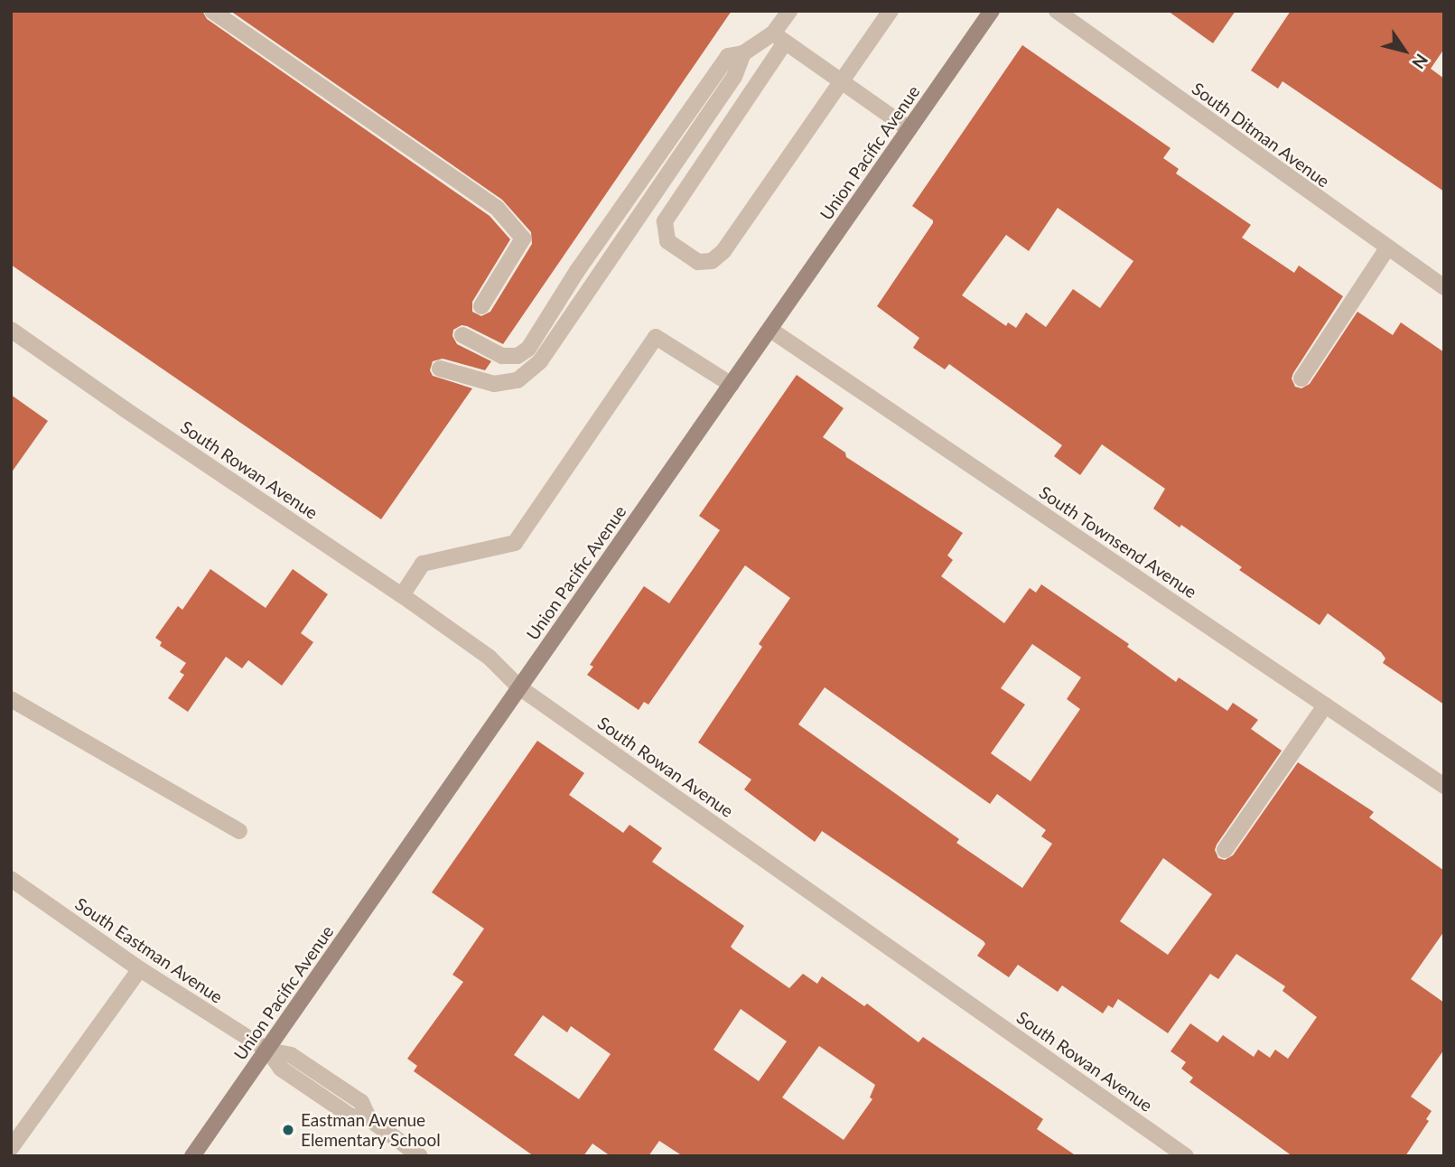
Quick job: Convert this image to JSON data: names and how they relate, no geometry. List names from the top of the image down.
{
  "streets": {
    "street": [
      "South Ditman Avenue",
      "Union Pacific Avenue",
      "South Rowan Avenue",
      "South Townsend Avenue",
      "South Eastman Avenue"
    ]
  },
  "crossings": [
    ["Union Pacific Avenue", "South Rowan Avenue"],
    ["Union Pacific Avenue", "South Townsend Avenue"],
    ["Union Pacific Avenue", "South Eastman Avenue"]
  ],
  "places": ["Eastman Avenue Elementary School"],
  "north": "bottom right"
}
